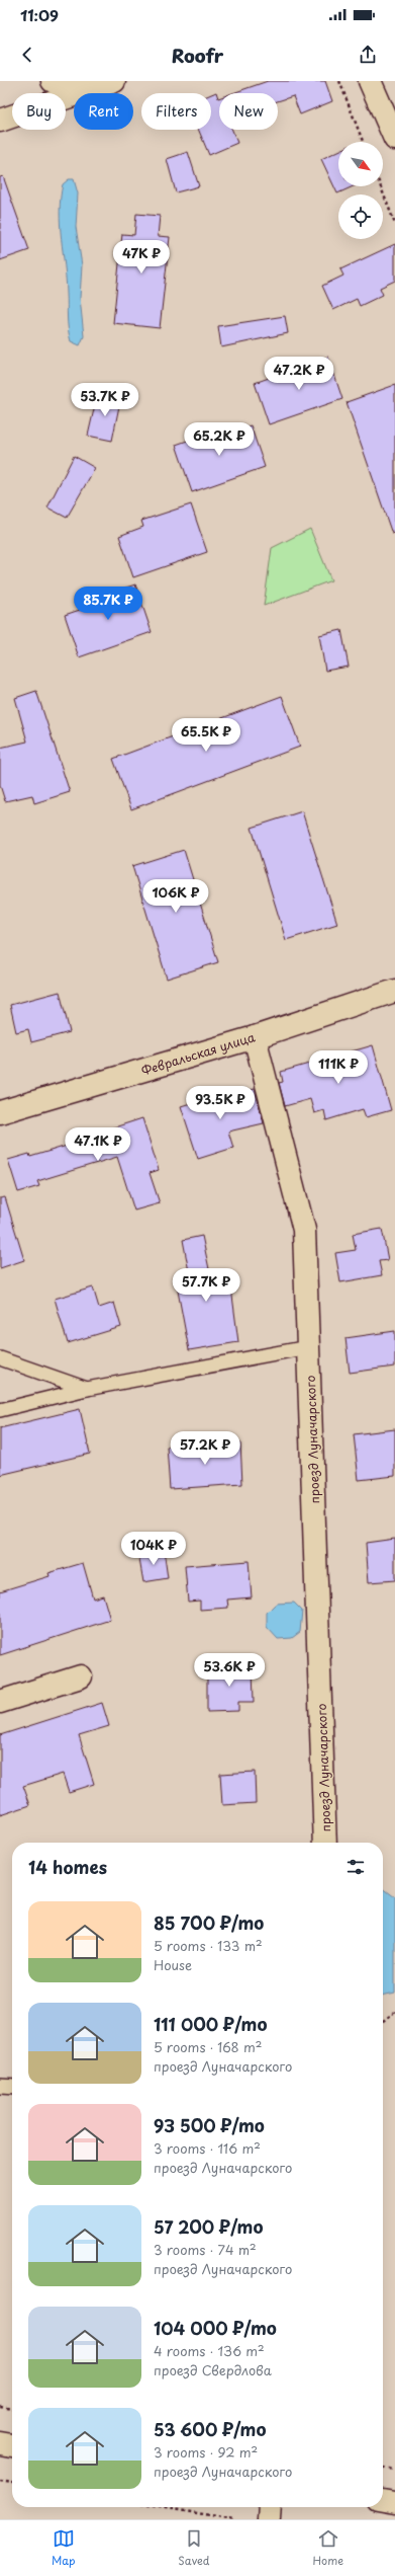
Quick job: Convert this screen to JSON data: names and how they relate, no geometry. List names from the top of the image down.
{
  "streets": {
    "street": ["Февральская улица", "проезд Луначарского"]
  },
  "crossings": [
    ["Февральская улица", "проезд Луначарского"]
  ],
  "north": "bottom right",
  "page": {
    "status": "11:09",
    "header": "Roofr",
    "chip": [
      "Buy",
      "Rent",
      "Filters",
      "New"
    ],
    "price": [
      "47K ₽",
      "47.2K ₽",
      "53.7K ₽",
      "65.2K ₽",
      "85.7K ₽",
      "65.5K ₽",
      "106K ₽",
      "111K ₽",
      "93.5K ₽",
      "47.1K ₽",
      "57.7K ₽",
      "57.2K ₽",
      "104K ₽",
      "53.6K ₽"
    ],
    "heading": "14 homes",
    "list": [
      {
        "name": "85 700 ₽/mo",
        "note": "5 rooms · 133 m² · House"
      },
      {
        "name": "111 000 ₽/mo",
        "note": "5 rooms · 168 m² · проезд Луначарского"
      },
      {
        "name": "93 500 ₽/mo",
        "note": "3 rooms · 116 m² · проезд Луначарского"
      },
      {
        "name": "57 200 ₽/mo",
        "note": "3 rooms · 74 m² · проезд Луначарского"
      },
      {
        "name": "104 000 ₽/mo",
        "note": "4 rooms · 136 m² · проезд Свердлова"
      },
      {
        "name": "53 600 ₽/mo",
        "note": "3 rooms · 92 m² · проезд Луначарского"
      }
    ],
    "tabs": ["Map", "Saved", "Home"]
  }
}
